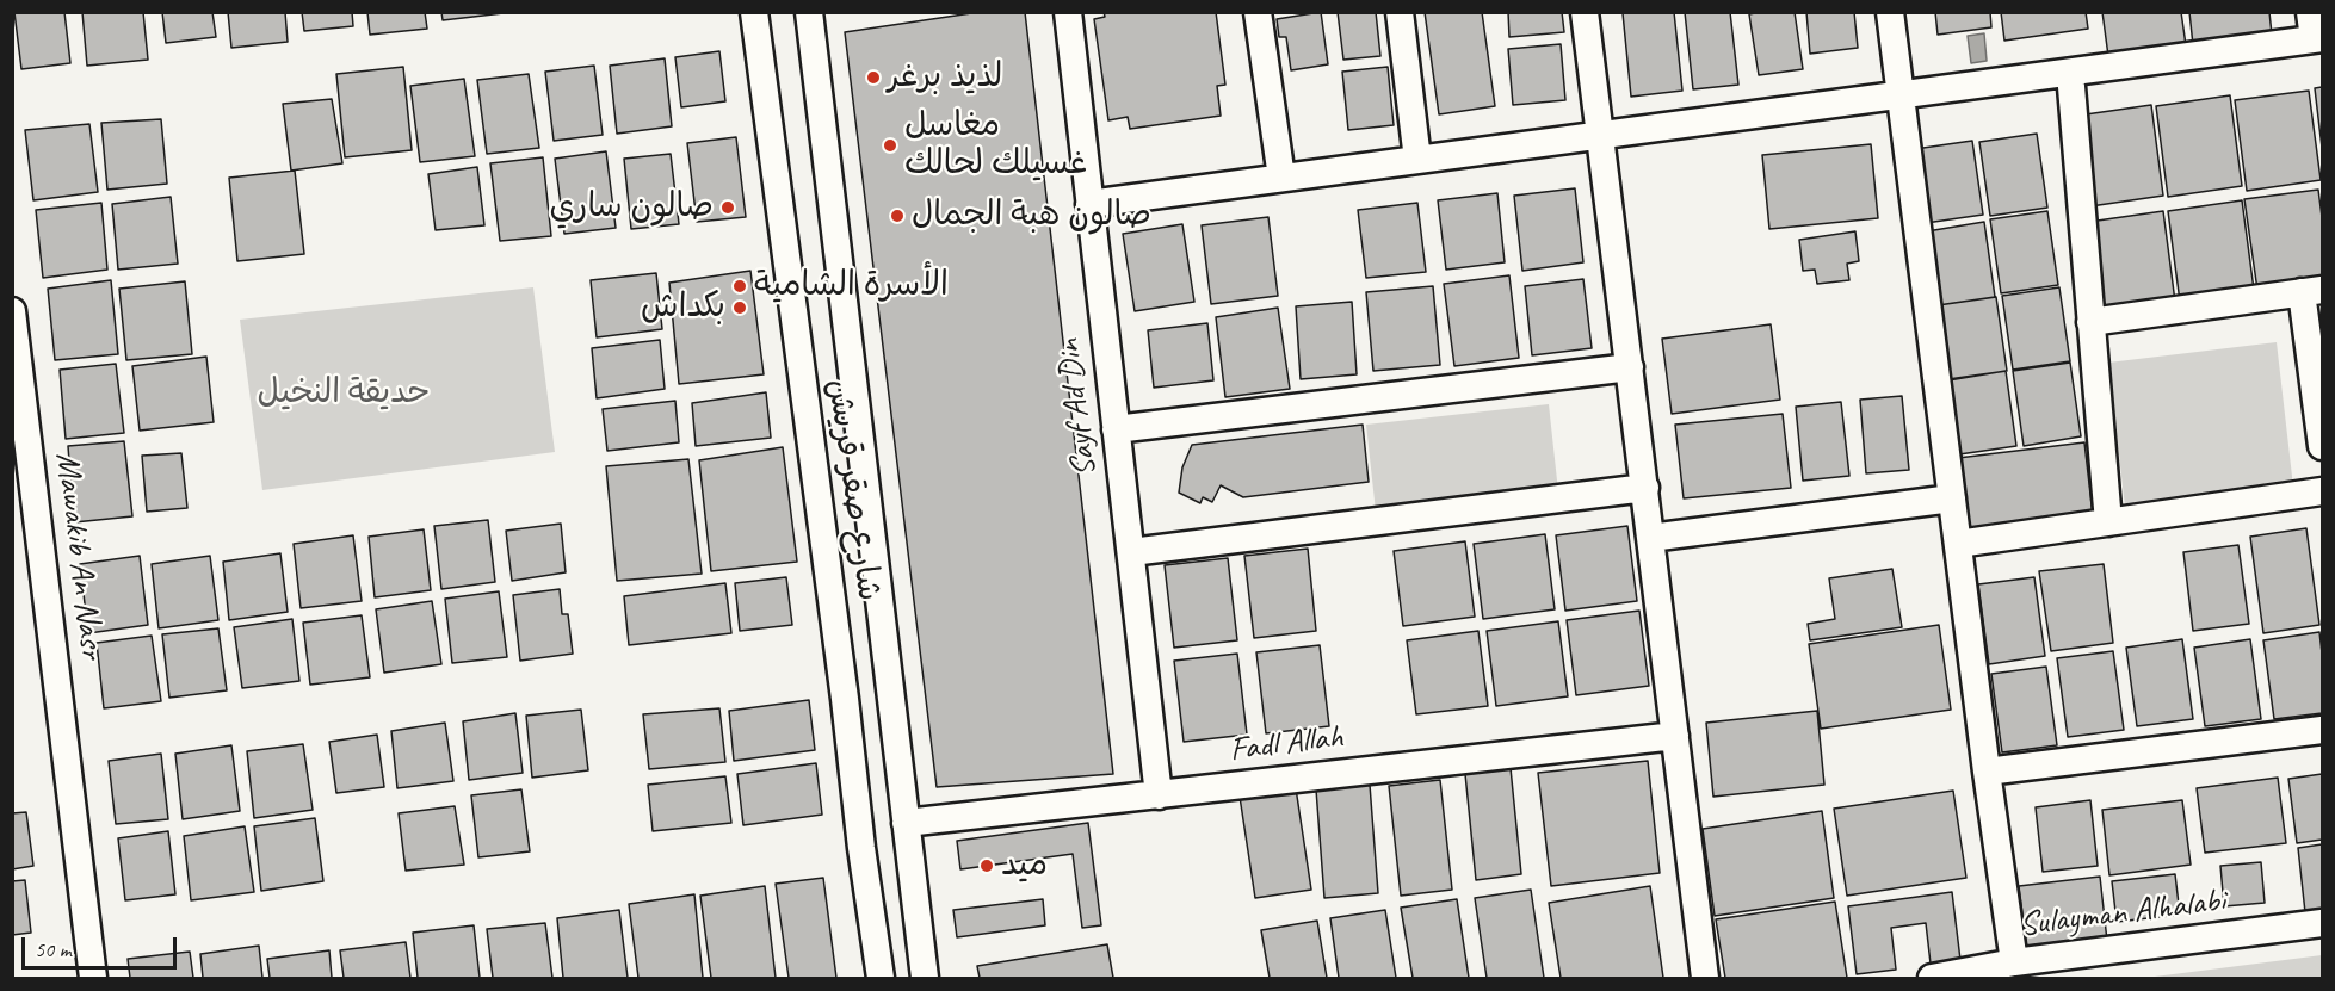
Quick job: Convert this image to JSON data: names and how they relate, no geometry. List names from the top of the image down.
{
  "streets": {
    "street": [
      "Sayf Ad Din",
      "شارع صقر قريش",
      "Mawakib An Nasr",
      "Fadl Allah",
      "Sulayman Alhalabi"
    ]
  },
  "crossings": [
    ["Sayf Ad Din", "Fadl Allah"],
    ["شارع صقر قريش", "Fadl Allah"]
  ],
  "parks": ["حديقة النخيل"],
  "places": [
    "لذيذ برغر",
    "مغاسل غسيلك لحالك",
    "صالون ساري",
    "صالون هبة الجمال",
    "الأسرة الشامية",
    "بكداش",
    "ميد"
  ],
  "scale_bar": "50 m"
}
